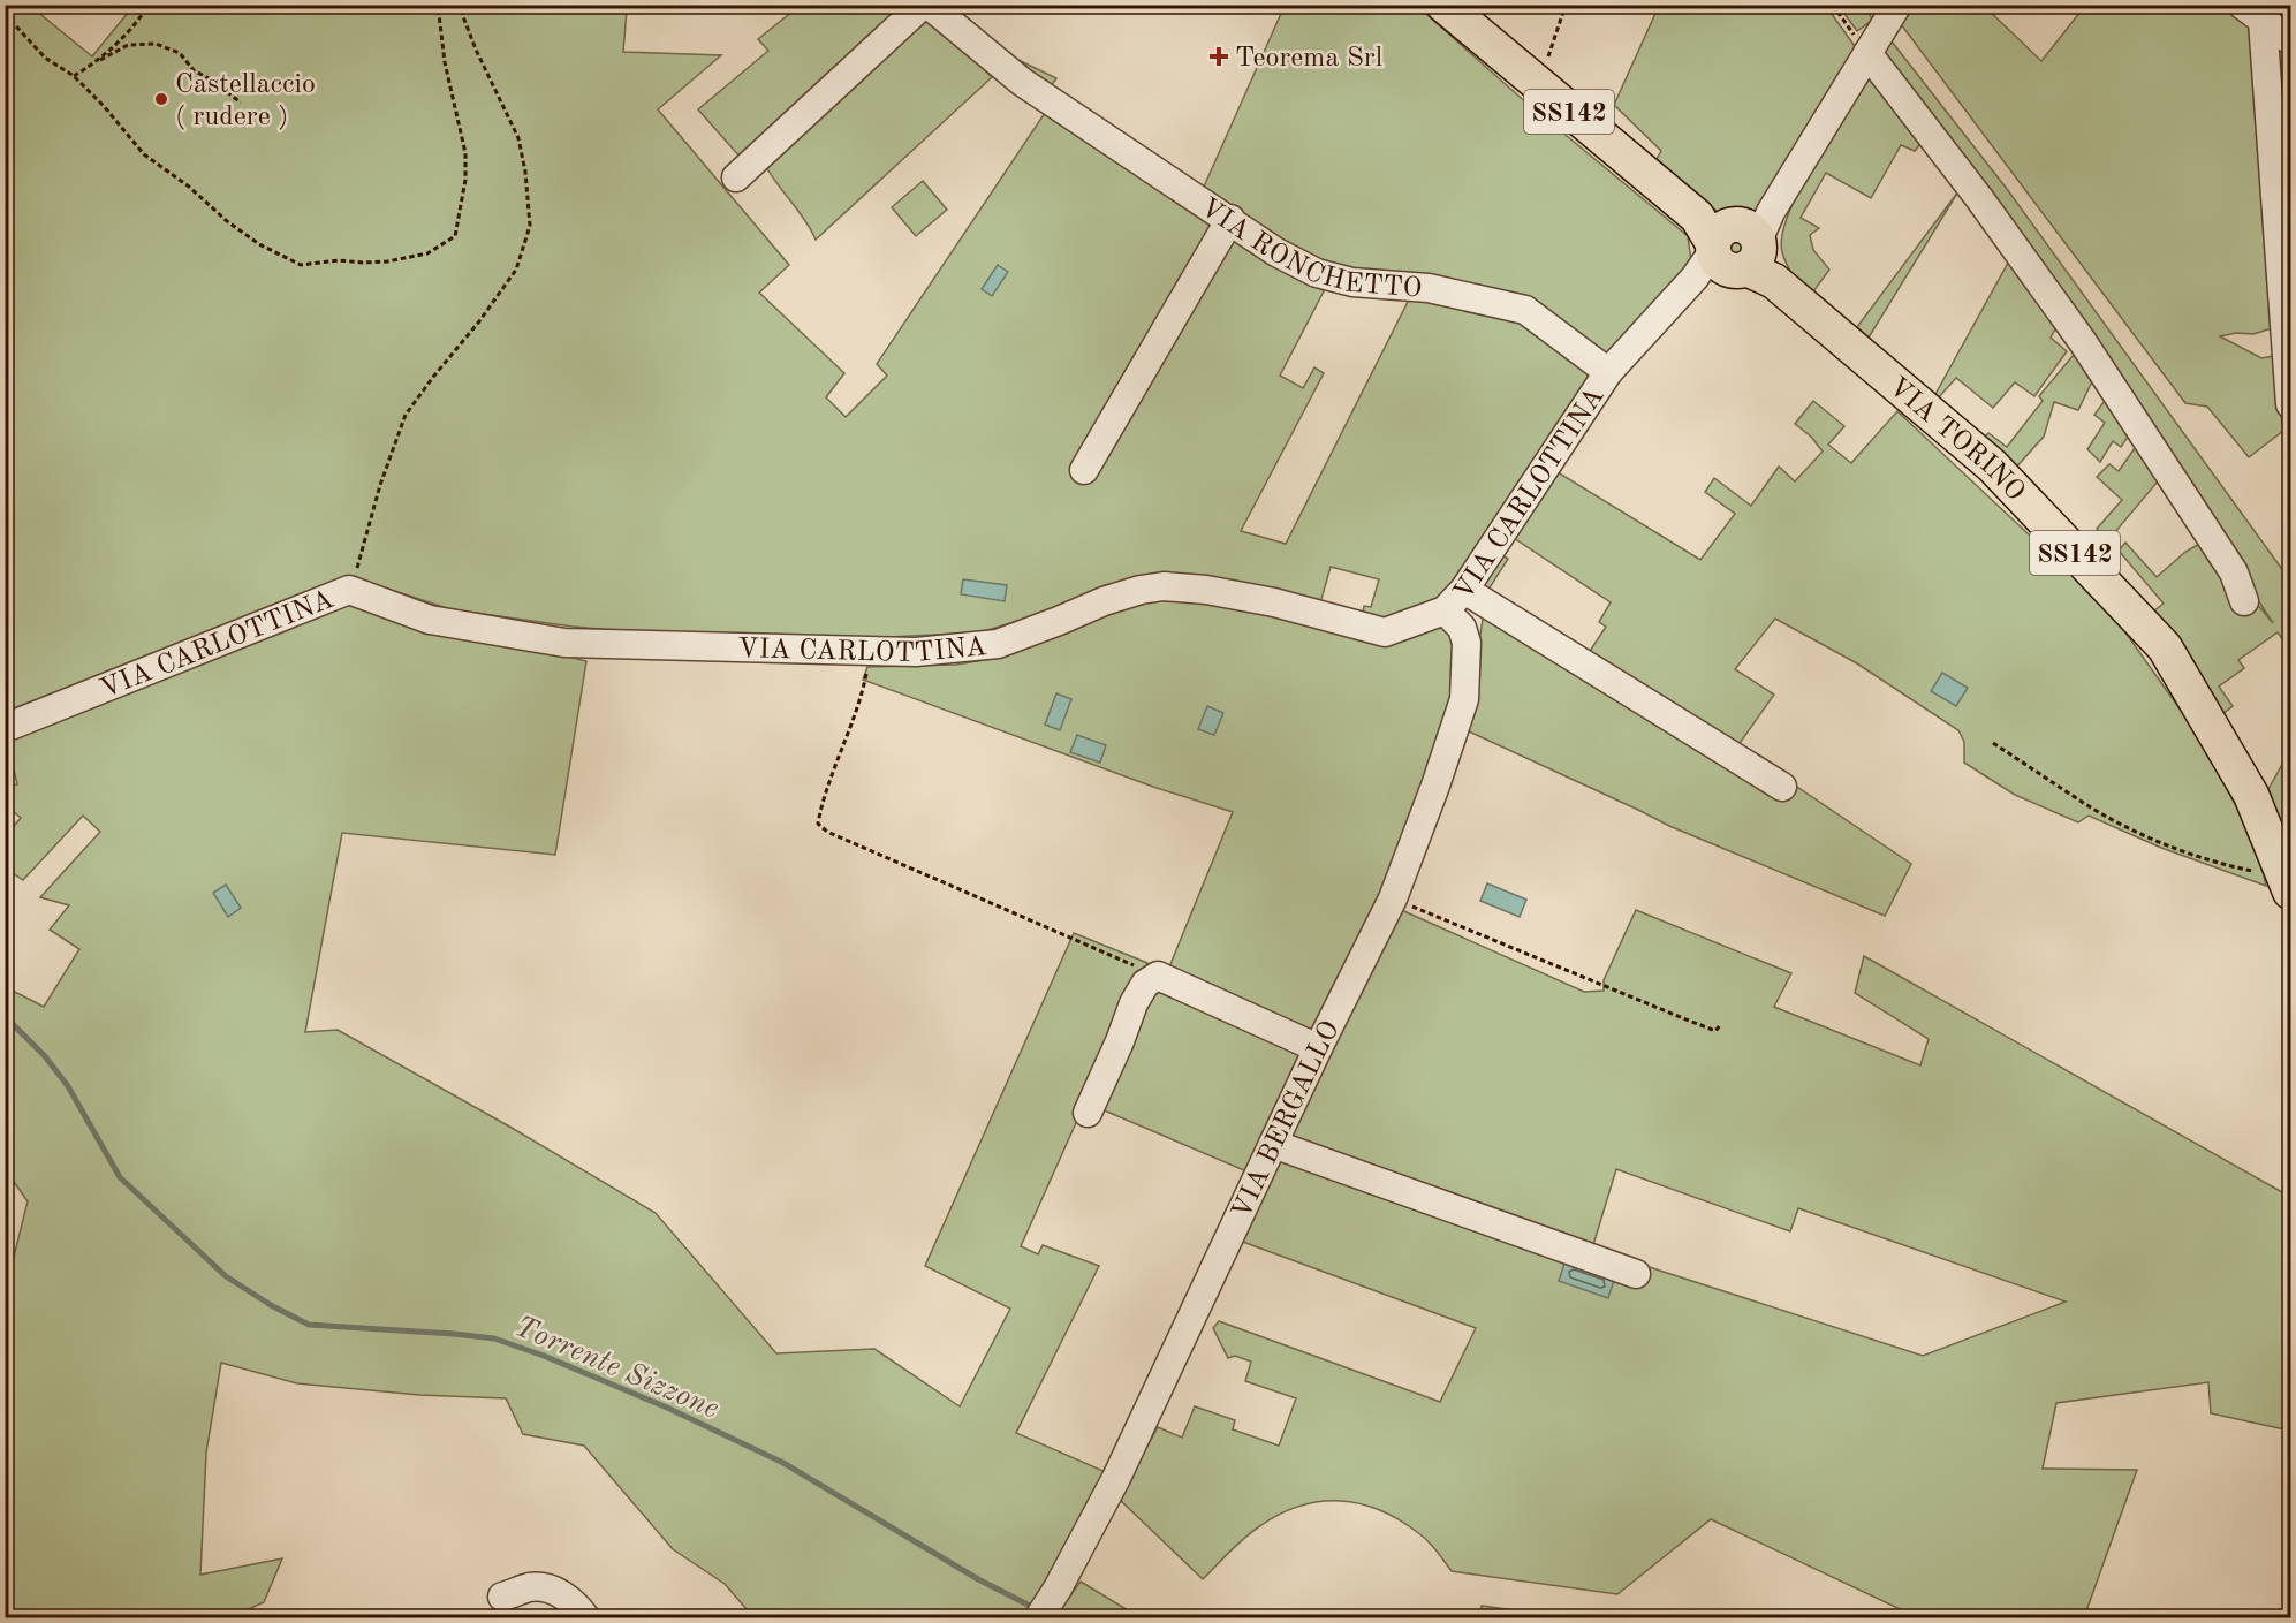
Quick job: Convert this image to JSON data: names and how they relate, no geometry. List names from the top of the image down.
{
  "streets": {
    "main road": ["SS142", "VIA TORINO"],
    "street": ["VIA RONCHETTO", "VIA CARLOTTINA", "VIA BERGALLO"]
  },
  "crossings": [
    ["VIA RONCHETTO", "VIA CARLOTTINA"],
    ["VIA CARLOTTINA", "VIA BERGALLO"]
  ],
  "water": ["Torrente Sizzone"],
  "places": {
    "health": ["Teorema Srl"],
    "other": ["Castellaccio ( rudere )"]
  }
}
